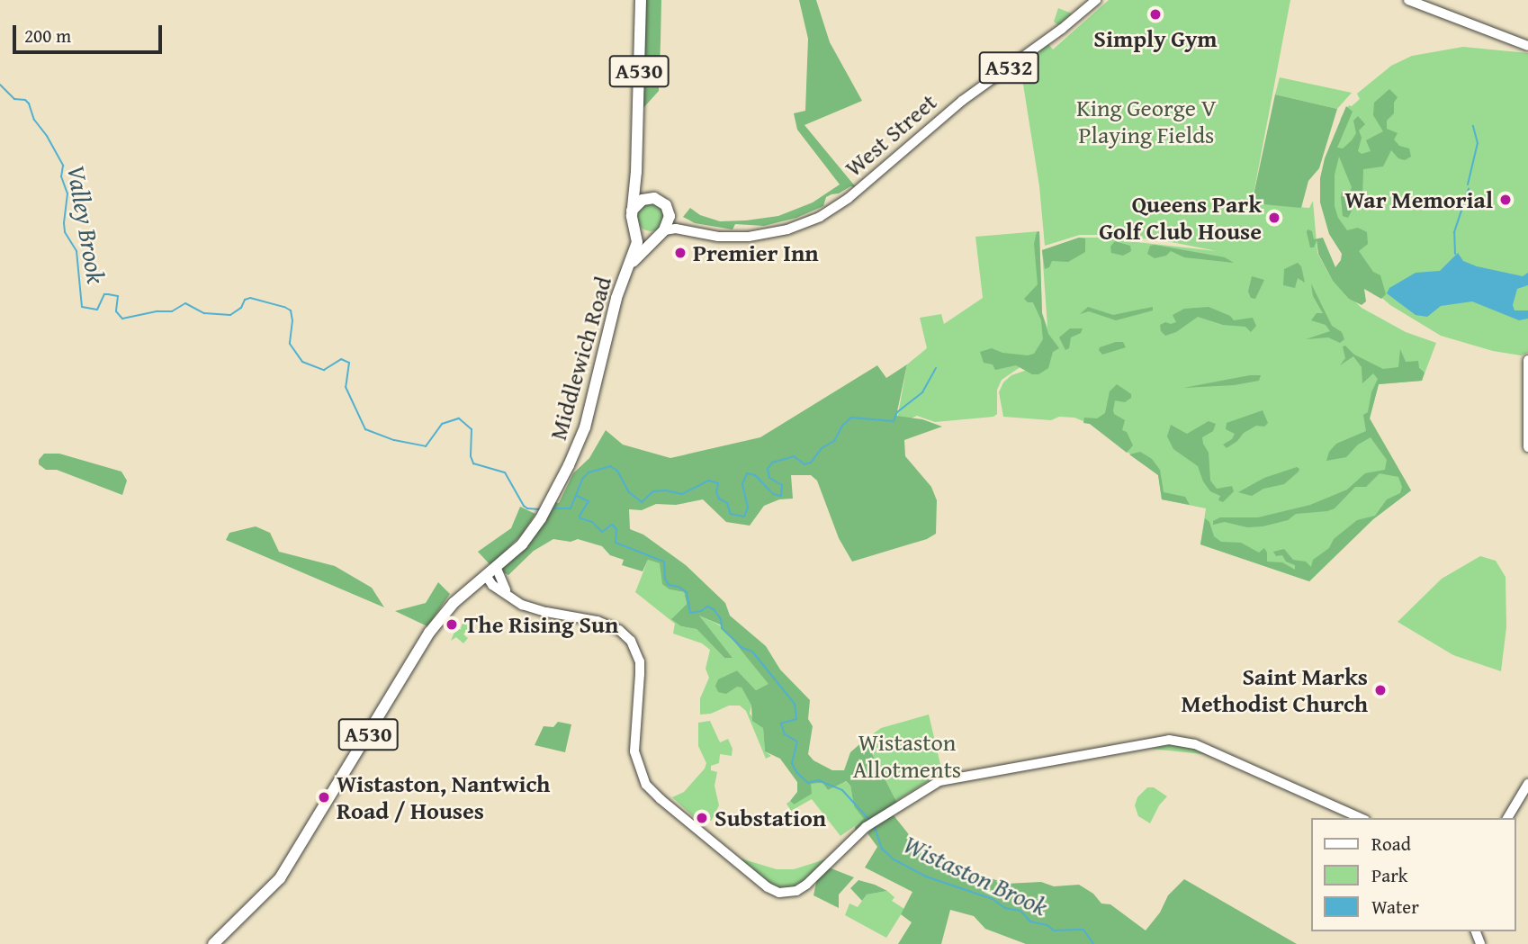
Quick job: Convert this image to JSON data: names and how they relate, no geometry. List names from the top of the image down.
{
  "streets": {
    "highway": ["A530", "Middlewich Road"],
    "main road": ["A532", "West Street"]
  },
  "crossings": [
    ["A530", "West Street"],
    ["A530", "Middlewich Road"],
    ["West Street", "Middlewich Road"]
  ],
  "water": ["Valley Brook", "Wistaston Brook"],
  "parks": ["King George V Playing Fields", "Wistaston Allotments"],
  "places": [
    "Simply Gym",
    "War Memorial",
    "Queens Park Golf Club House",
    "Premier Inn",
    "The Rising Sun",
    "Saint Marks Methodist Church",
    "Wistaston, Nantwich Road / Houses",
    "Substation"
  ],
  "legend": ["Road", "Park", "Water"],
  "scale_bar": "200 m"
}
